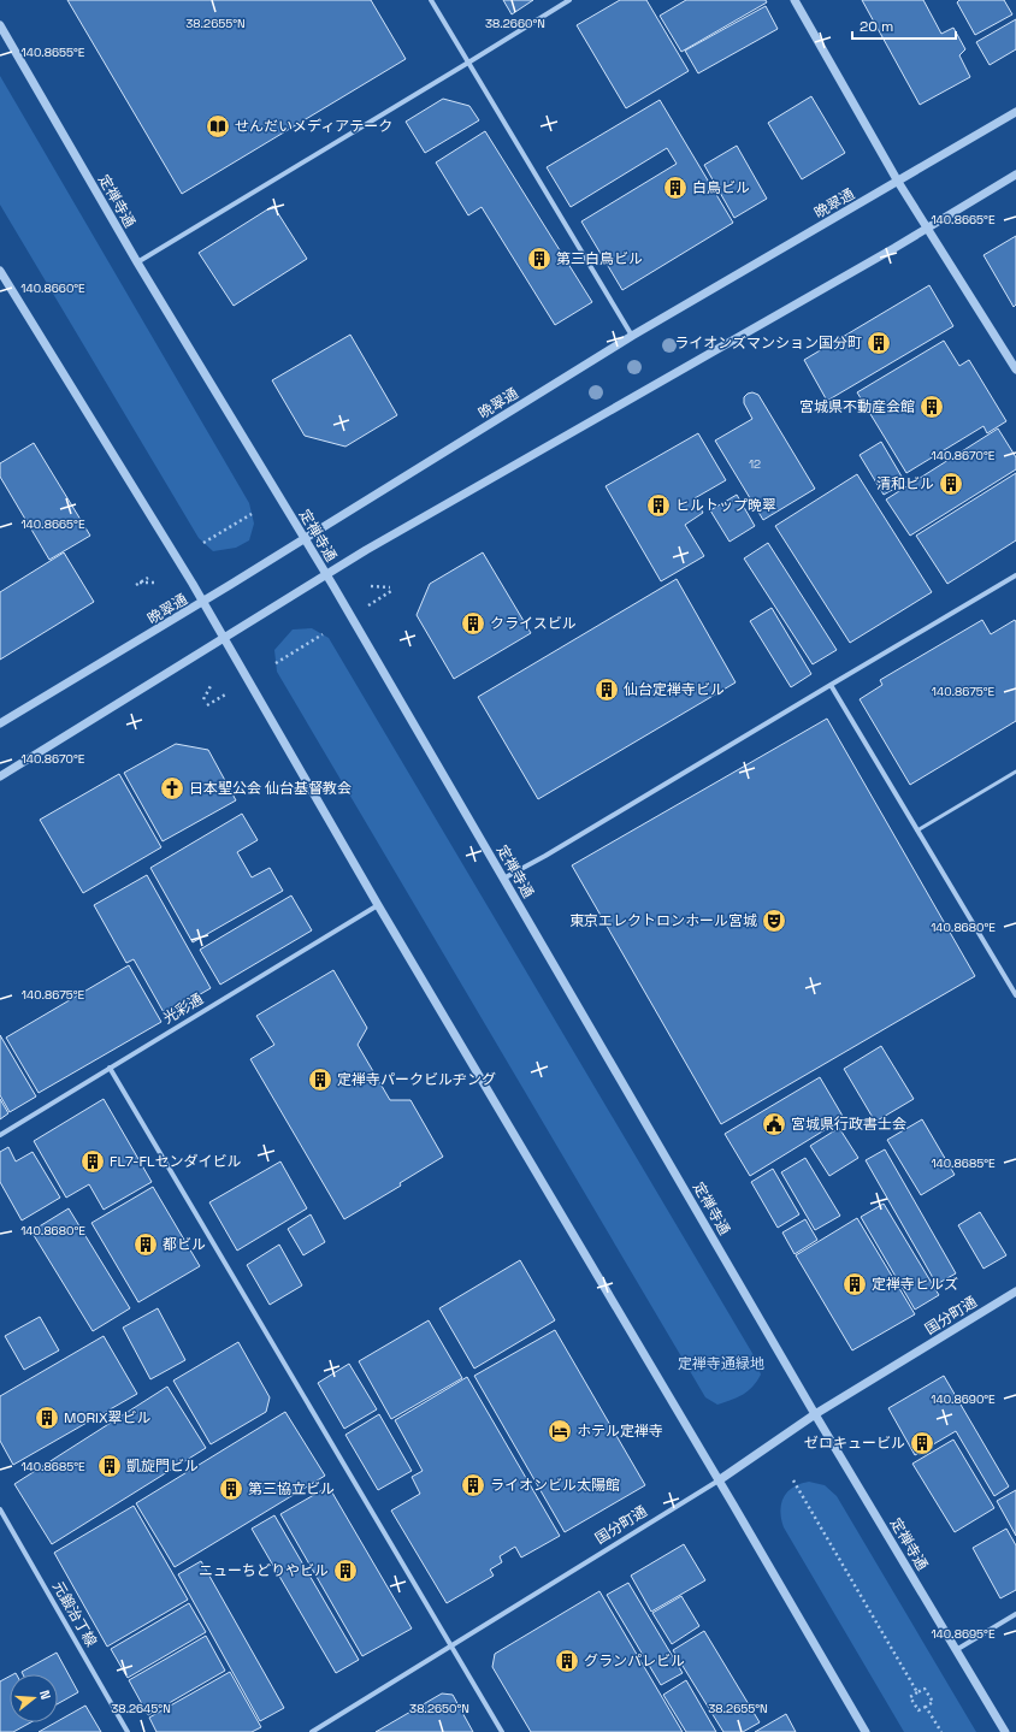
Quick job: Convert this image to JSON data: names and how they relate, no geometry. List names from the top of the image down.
{
  "streets": {
    "street": [
      "定禅寺通",
      "晩翠通",
      "光彩通",
      "国分町通",
      "元鍛治丁線"
    ]
  },
  "crossings": [
    ["定禅寺通", "晩翠通"],
    ["定禅寺通", "国分町通"]
  ],
  "parks": ["定禅寺通緑地"],
  "places": {
    "library": ["せんだいメディアテーク"],
    "building": [
      "白鳥ビル",
      "第三白鳥ビル",
      "ライオンズマンション国分町",
      "宮城県不動産会館",
      "清和ビル",
      "ヒルトップ晩翠",
      "クライスビル",
      "仙台定禅寺ビル",
      "定禅寺パークビルヂング",
      "FL7-FLセンダイビル",
      "都ビル",
      "定禅寺ヒルズ",
      "MORIX翠ビル",
      "ゼロキュービル",
      "凱旋門ビル",
      "ライオンビル太陽館",
      "第三協立ビル",
      "ニューちどりやビル",
      "グランパレビル"
    ],
    "church": ["日本聖公会 仙台基督教会"],
    "theatre": ["東京エレクトロンホール宮城"],
    "public building": ["宮城県行政書士会"],
    "hotel": ["ホテル定禅寺"]
  },
  "house_numbers": ["12"],
  "scale_bar": "20 m",
  "north": "right",
  "coordinates": [
    "38.2655°N",
    "38.2660°N",
    "140.8655°E",
    "140.8665°E",
    "140.8660°E",
    "140.8670°E",
    "140.8675°E",
    "140.8680°E",
    "140.8685°E",
    "140.8690°E",
    "140.8695°E",
    "38.2645°N",
    "38.2650°N"
  ]
}
